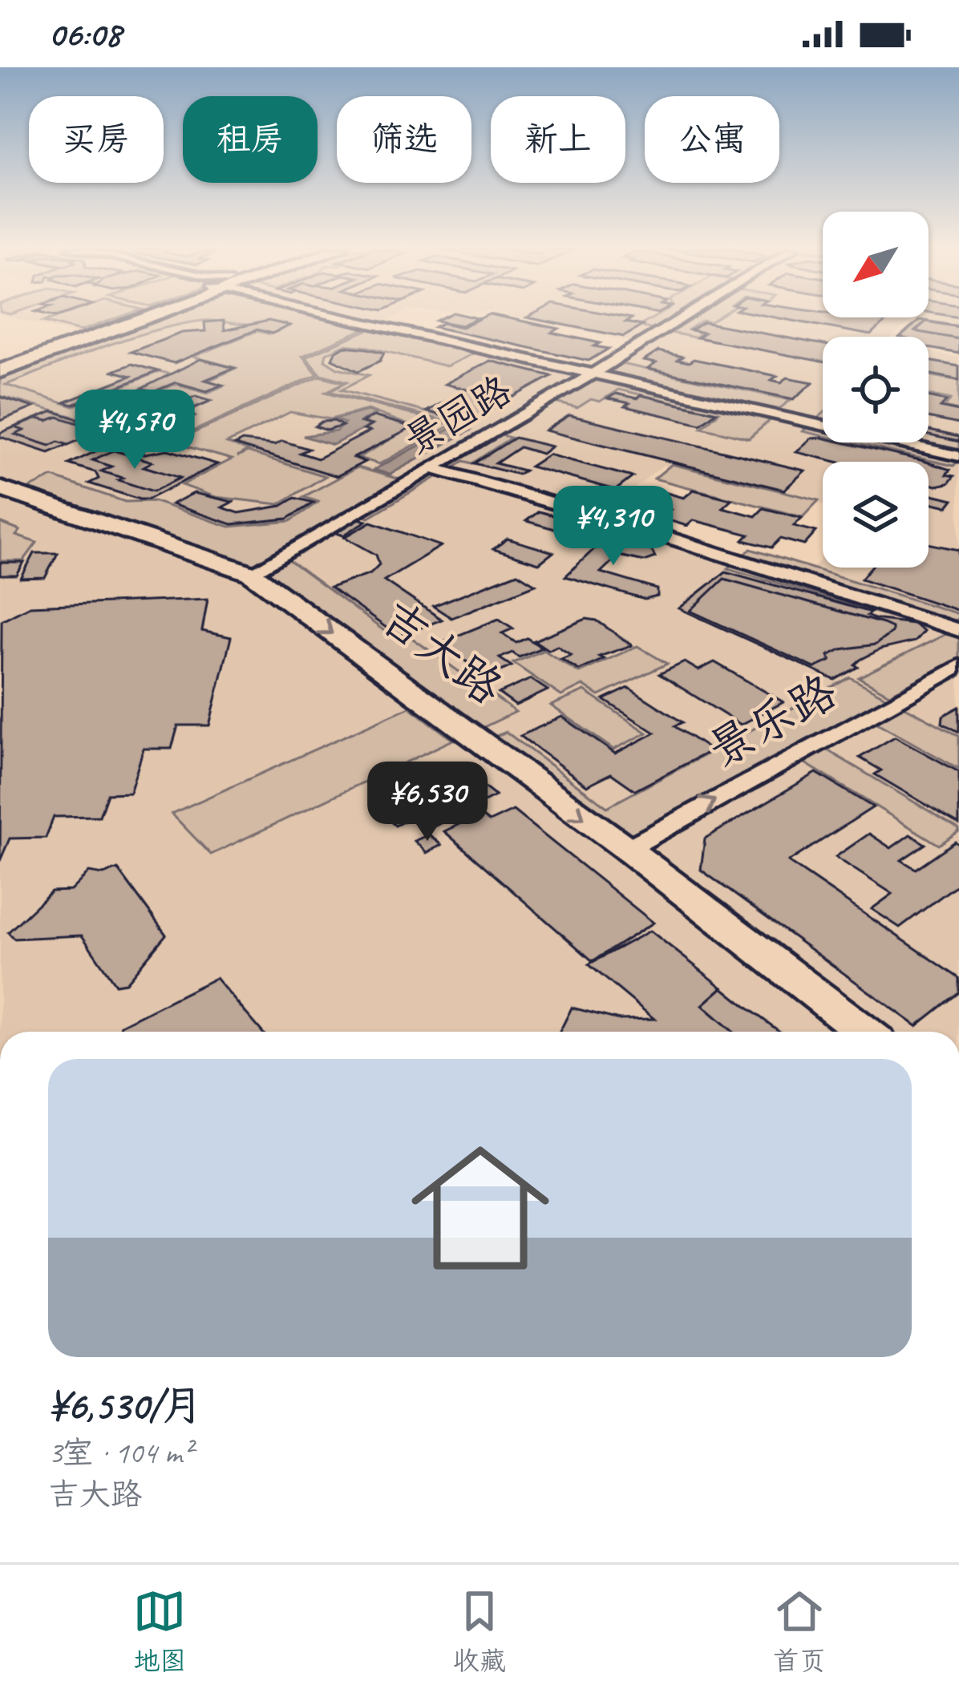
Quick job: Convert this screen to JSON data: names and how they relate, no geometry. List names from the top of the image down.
{
  "streets": {
    "main road": ["吉大路"],
    "street": ["景园路", "景乐路"]
  },
  "crossings": [
    ["景园路", "吉大路"],
    ["吉大路", "景乐路"]
  ],
  "one_way": ["吉大路", "景乐路"],
  "north": "bottom left",
  "page": {
    "status": "06:08",
    "chip": [
      "买房",
      "租房",
      "筛选",
      "新上",
      "公寓"
    ],
    "price": ["¥4,570", "¥4,310", "¥6,530"],
    "list": [
      {
        "name": "¥6,530/月",
        "note": "3室 · 104 m² · 吉大路"
      }
    ],
    "tabs": ["地图", "收藏", "首页"]
  }
}
